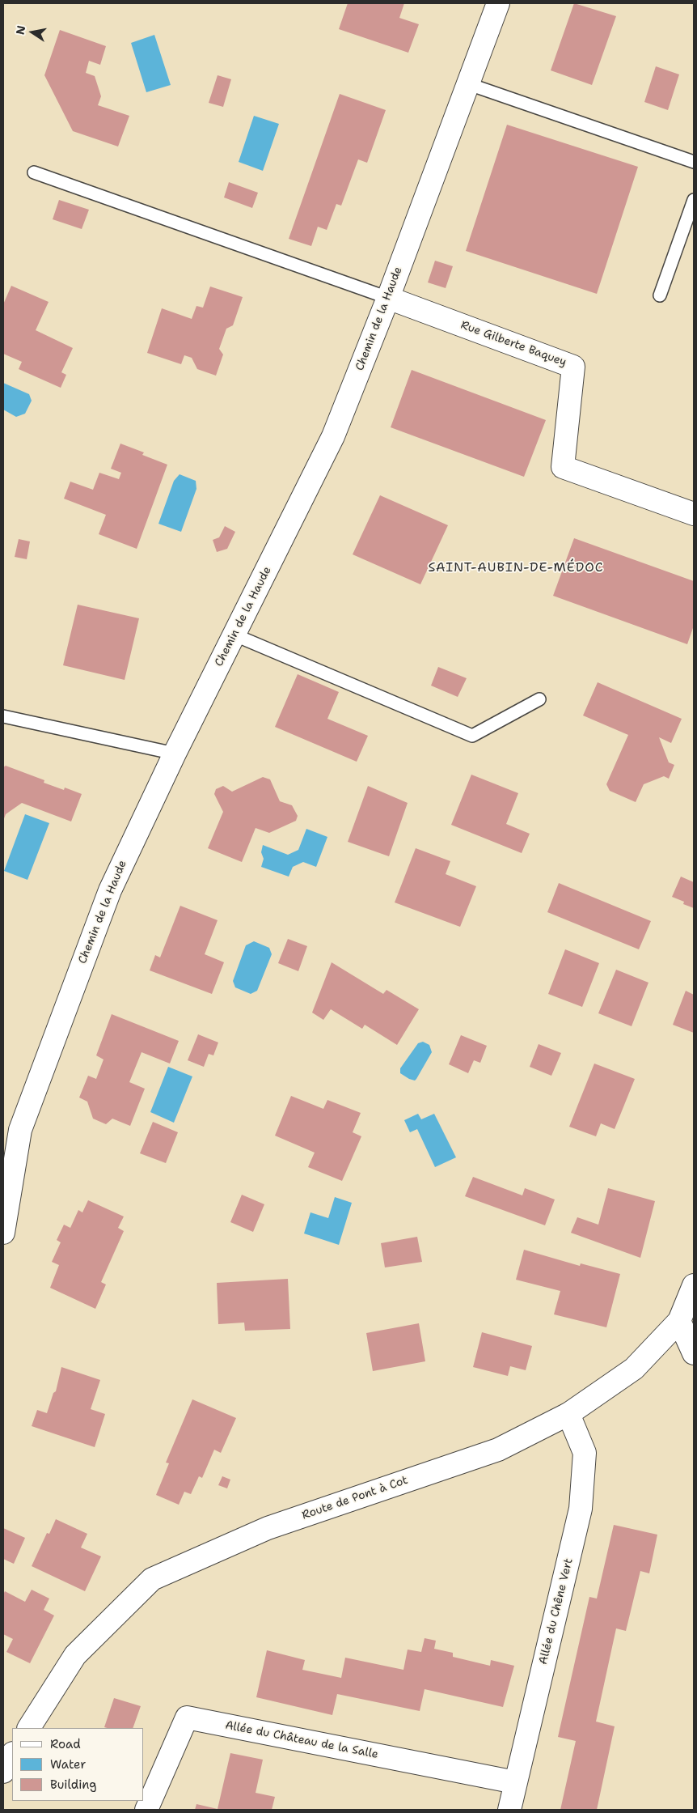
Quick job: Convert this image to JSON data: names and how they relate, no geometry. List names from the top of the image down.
{
  "streets": {
    "street": [
      "Chemin de la Haude",
      "Rue Gilberte Baquey",
      "Route de Pont à Cot",
      "Allée du Chêne Vert",
      "Allée du Château de la Salle"
    ]
  },
  "crossings": [
    ["Chemin de la Haude", "Rue Gilberte Baquey"],
    ["Route de Pont à Cot", "Allée du Chêne Vert"],
    ["Allée du Chêne Vert", "Allée du Château de la Salle"]
  ],
  "districts": ["SAINT-AUBIN-DE-MÉDOC"],
  "legend": ["Road", "Water", "Building"],
  "north": "left"
}
